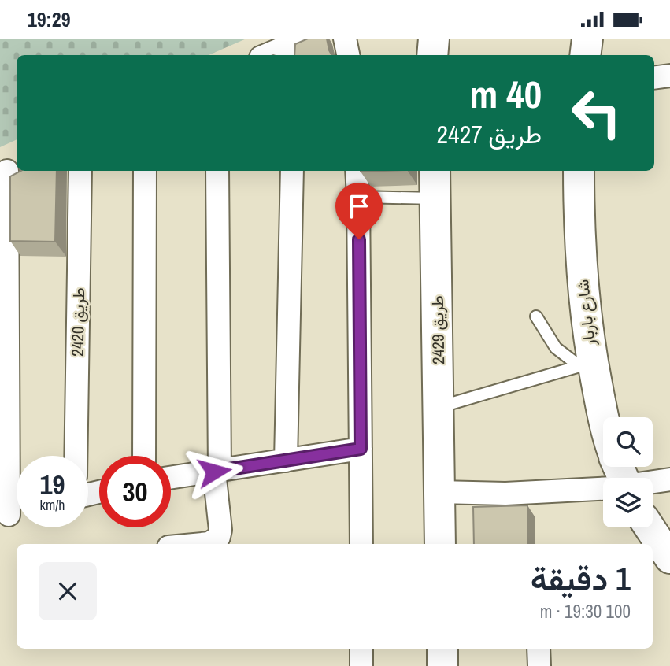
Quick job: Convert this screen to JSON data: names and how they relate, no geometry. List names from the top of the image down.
{
  "streets": {
    "street": ["شارع باربار", "طريق 2420", "طريق 2429"]
  },
  "page": {
    "status": "19:29",
    "turn": ["40 m", "طريق 2427"],
    "speed": "19 km/h",
    "limit": "30",
    "heading": ["1 دقيقة", "100 m · 19:30"]
  }
}
